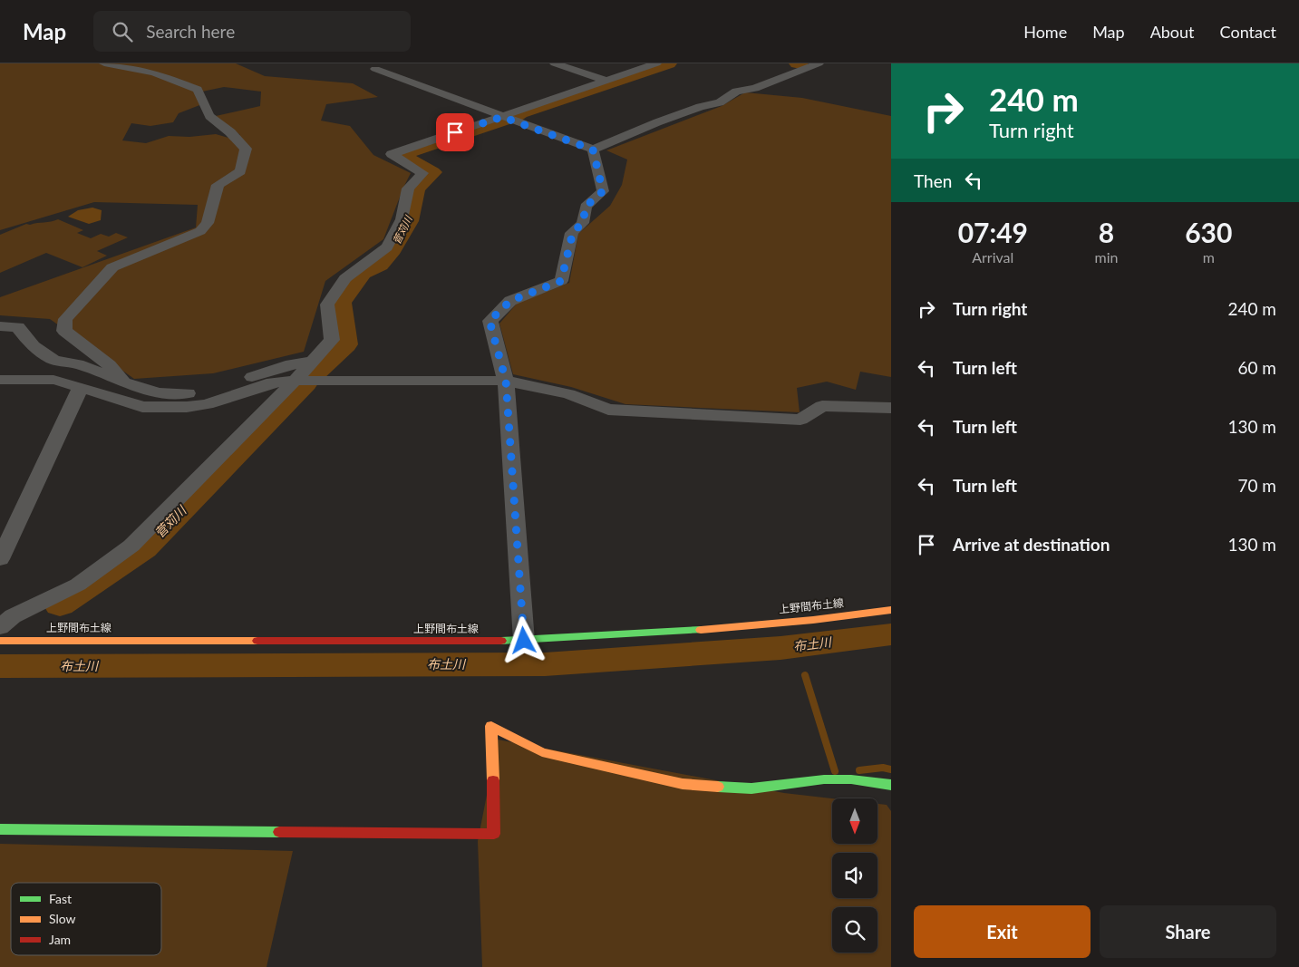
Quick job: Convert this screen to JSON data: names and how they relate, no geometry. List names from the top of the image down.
{
  "streets": {
    "street": ["上野間布土線"]
  },
  "water": ["菅苅川", "布土川"],
  "legend": ["Fast", "Slow", "Jam"],
  "north": "bottom",
  "page": {
    "header": "Map",
    "search": "Search here",
    "nav": [
      "Home",
      "Map",
      "About",
      "Contact"
    ],
    "turn": ["240 m", "Turn right"],
    "then": "Then",
    "eta": [
      "07:49",
      "Arrival",
      "8",
      "min",
      "630",
      "m"
    ],
    "list": [
      {
        "name": "Turn right",
        "value": "240 m"
      },
      {
        "name": "Turn left",
        "value": "60 m"
      },
      {
        "name": "Turn left",
        "value": "130 m"
      },
      {
        "name": "Turn left",
        "value": "70 m"
      },
      {
        "name": "Arrive at destination",
        "value": "130 m"
      }
    ],
    "buttons": ["Exit", "Share"]
  }
}
